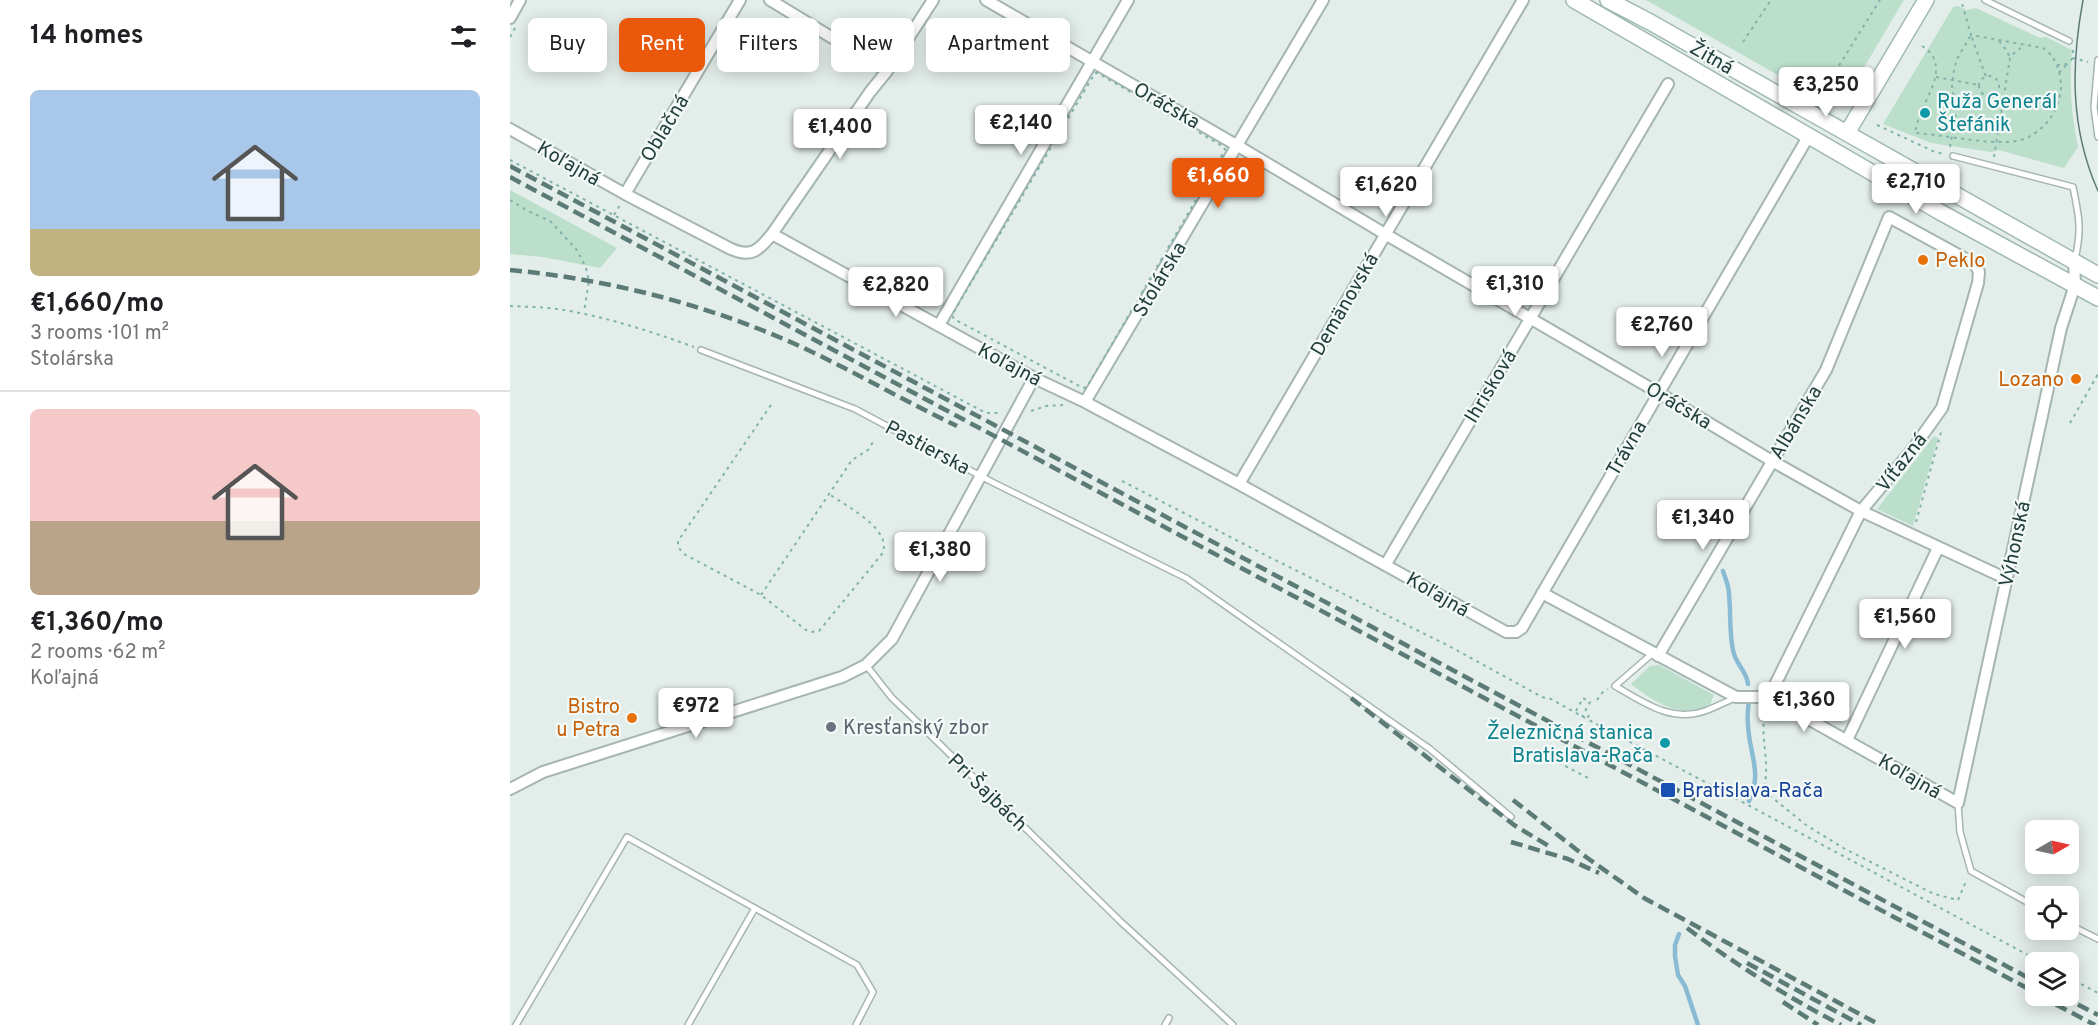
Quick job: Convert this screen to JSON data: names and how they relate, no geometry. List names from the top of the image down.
{
  "streets": {
    "main road": ["Žitná"],
    "street": [
      "Oráčska",
      "Oblačná",
      "Koľajná",
      "Stolárska",
      "Demänovská",
      "Ihrisková",
      "Albánska",
      "Pastierska",
      "Trávna",
      "Víťazná",
      "Výhonská"
    ],
    "lane": ["Pri Šajbách"]
  },
  "crossings": [
    ["Žitná", "Trávna"],
    ["Žitná", "Výhonská"],
    ["Oráčska", "Stolárska"],
    ["Oráčska", "Demänovská"],
    ["Oráčska", "Ihrisková"],
    ["Oráčska", "Albánska"],
    ["Oráčska", "Trávna"],
    ["Oráčska", "Víťazná"],
    ["Oráčska", "Výhonská"],
    ["Oblačná", "Koľajná"],
    ["Koľajná", "Stolárska"],
    ["Koľajná", "Demänovská"],
    ["Koľajná", "Ihrisková"],
    ["Koľajná", "Albánska"],
    ["Koľajná", "Trávna"],
    ["Koľajná", "Víťazná"],
    ["Koľajná", "Výhonská"],
    ["Albánska", "Víťazná"],
    ["Pastierska", "Pri Šajbách"]
  ],
  "places": {
    "other": [
      "Ruža Generál Štefánik",
      "Peklo",
      "Lozano",
      "Bistro u Petra",
      "Kresťanský zbor",
      "Železničná stanica Bratislava-Rača"
    ],
    "transit": ["Bratislava-Rača"]
  },
  "north": "right",
  "page": {
    "heading": "14 homes",
    "chip": [
      "Buy",
      "Rent",
      "Filters",
      "New",
      "Apartment"
    ],
    "price": [
      "€3,250",
      "€2,140",
      "€1,400",
      "€1,660",
      "€2,710",
      "€1,620",
      "€1,310",
      "€2,820",
      "€2,760",
      "€1,340",
      "€1,380",
      "€1,560",
      "€1,360",
      "€972"
    ],
    "list": [
      {
        "name": "€1,660/mo",
        "note": "3 rooms · 101 m² · Stolárska"
      },
      {
        "name": "€1,360/mo",
        "note": "2 rooms · 62 m² · Koľajná"
      }
    ]
  }
}
